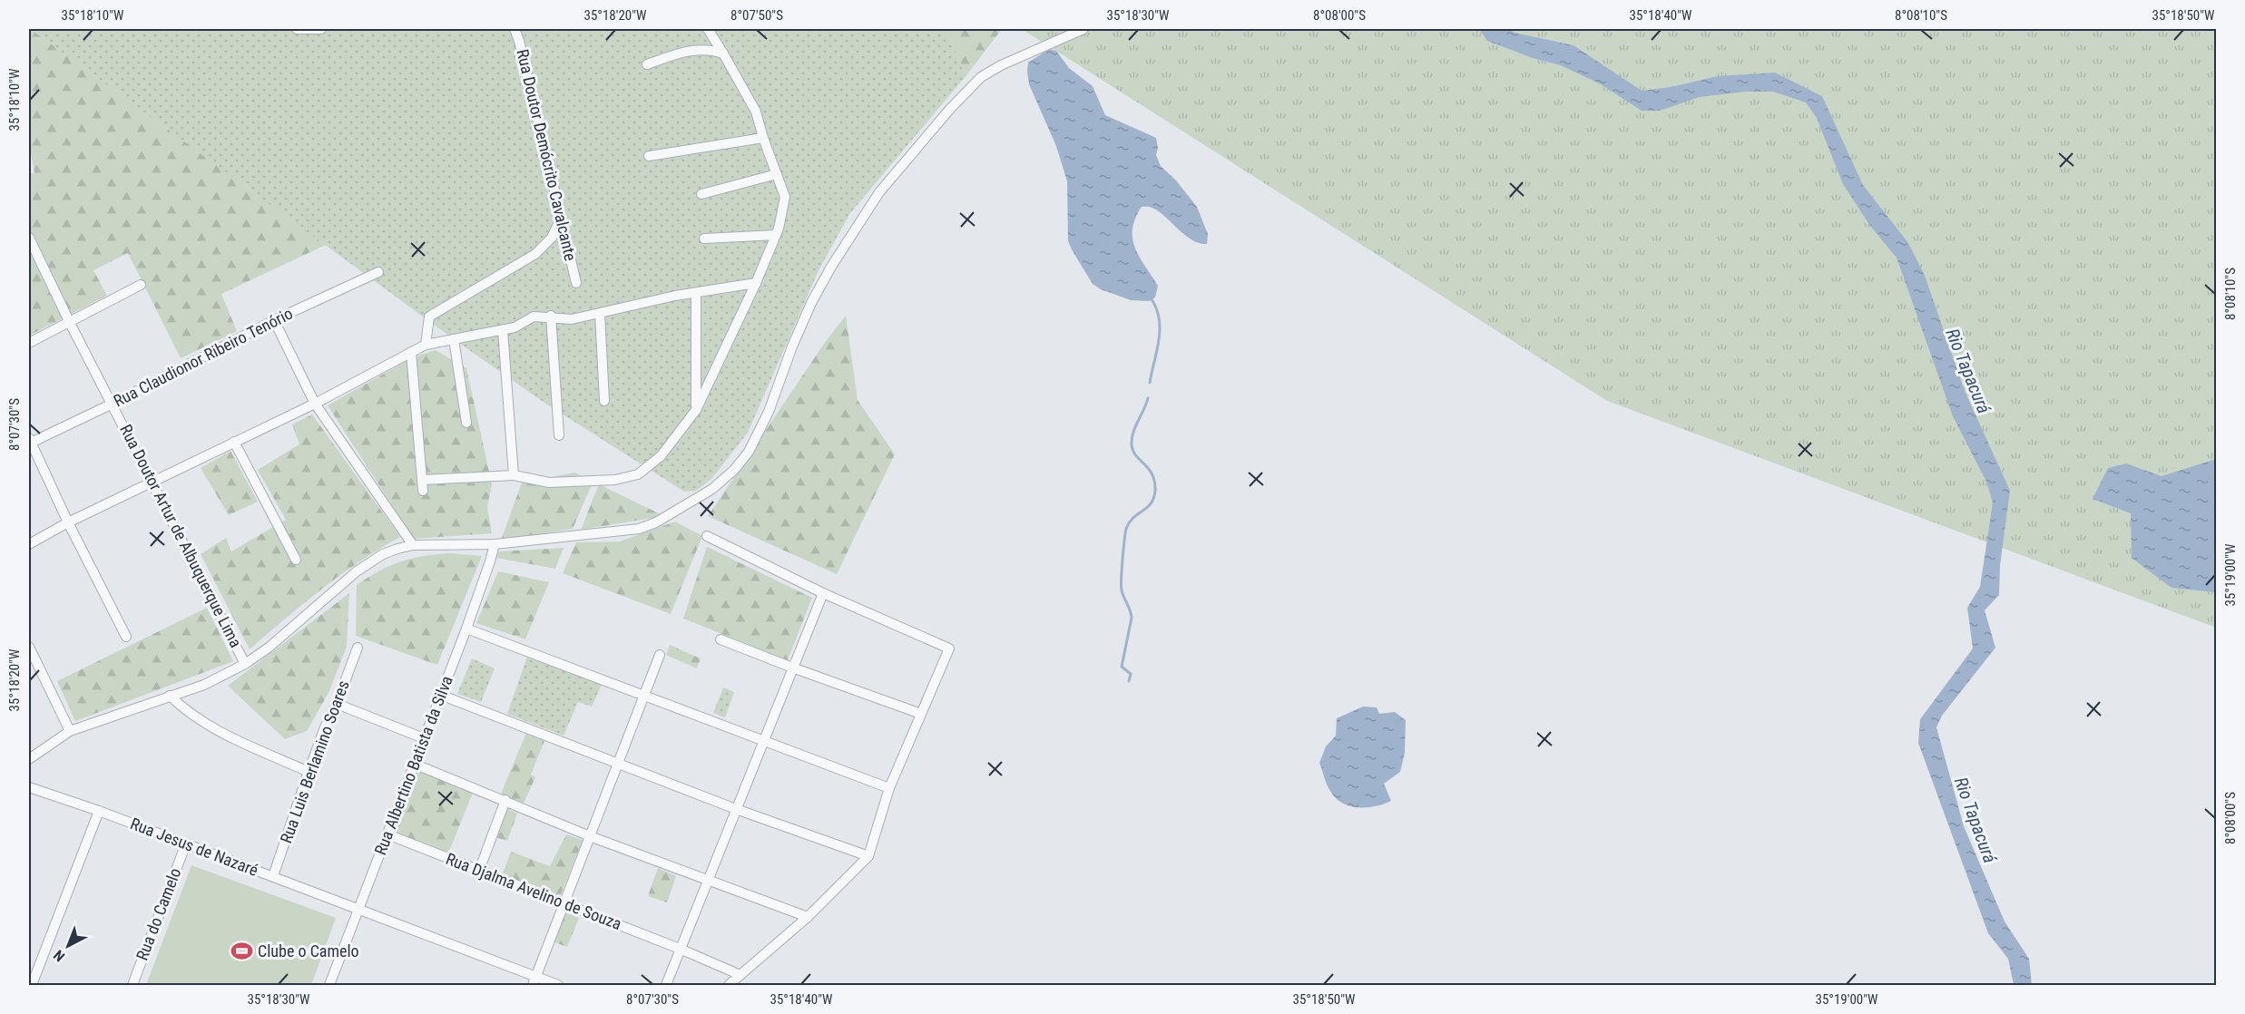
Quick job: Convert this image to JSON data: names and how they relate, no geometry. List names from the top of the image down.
{
  "streets": {
    "street": [
      "Rua Doutor Demócrito Cavalcante",
      "Rua Claudionor Ribeiro Tenório",
      "Rua Doutor Artur de Albuquerque Lima",
      "Rua Luis Berlamino Soares",
      "Rua Albertino Batista da Silva",
      "Rua Jesus de Nazaré",
      "Rua Djalma Avelino de Souza",
      "Rua do Camelo"
    ]
  },
  "crossings": [
    ["Rua Claudionor Ribeiro Tenório", "Rua Doutor Artur de Albuquerque Lima"],
    ["Rua Luis Berlamino Soares", "Rua Jesus de Nazaré"],
    ["Rua Albertino Batista da Silva", "Rua Jesus de Nazaré"],
    ["Rua Albertino Batista da Silva", "Rua Djalma Avelino de Souza"],
    ["Rua Jesus de Nazaré", "Rua do Camelo"]
  ],
  "water": ["Rio Tapacurá"],
  "places": {
    "sports": ["Clube o Camelo"]
  },
  "north": "bottom left",
  "coordinates": [
    "35°18'10\"W",
    "35°18'20\"W",
    "8°07'50\"S",
    "35°18'30\"W",
    "8°08'00\"S",
    "35°18'40\"W",
    "8°08'10\"S",
    "35°18'50\"W",
    "8°07'30\"S",
    "35°19'00\"W"
  ]
}
